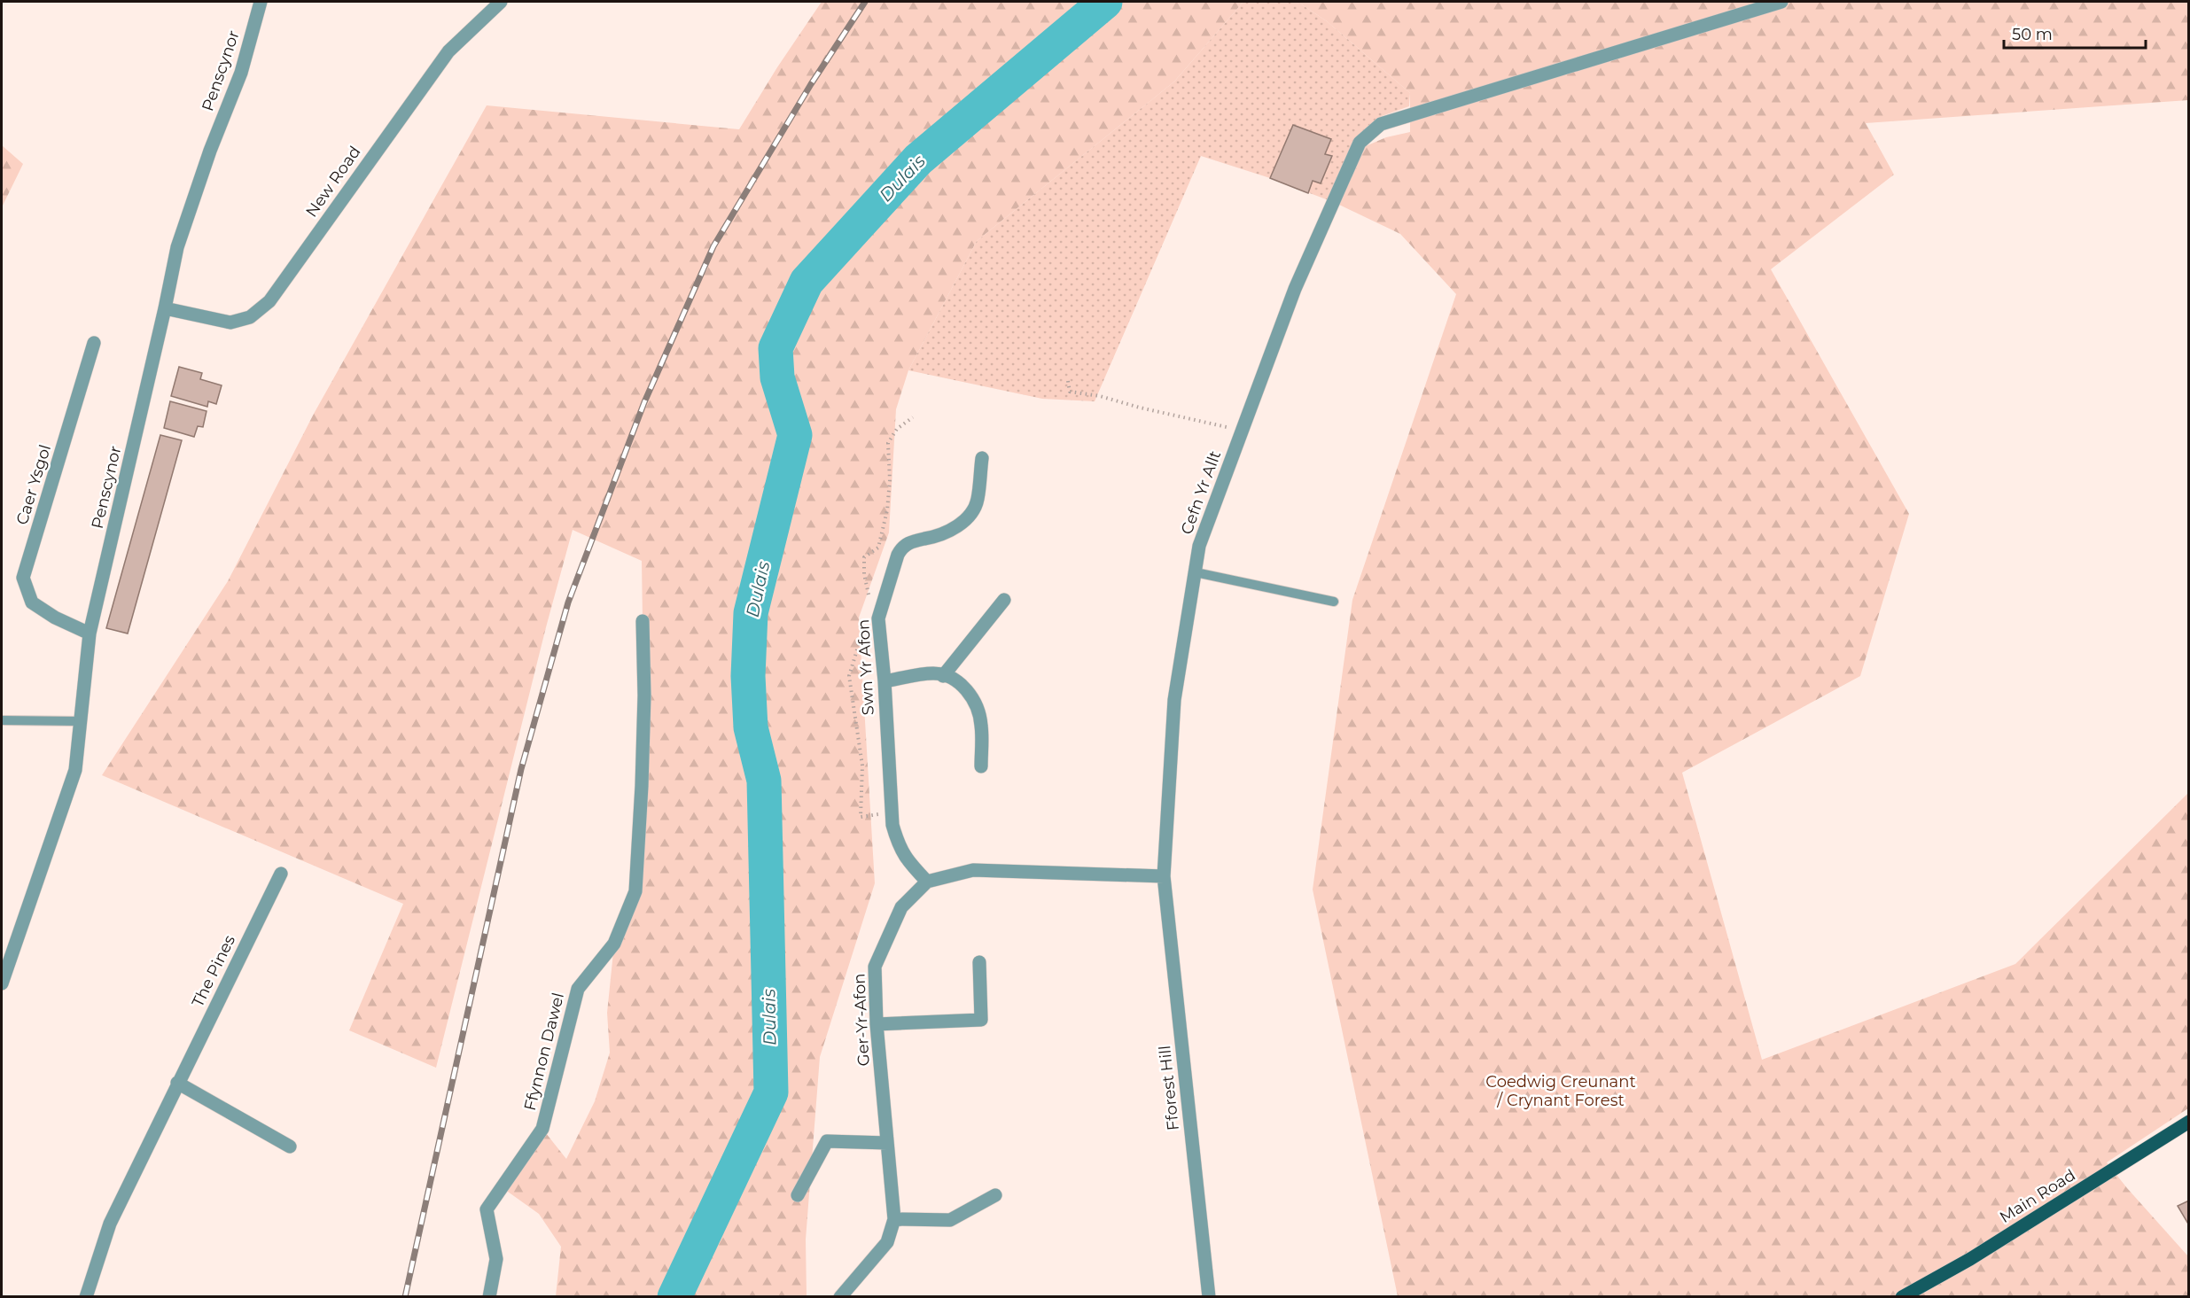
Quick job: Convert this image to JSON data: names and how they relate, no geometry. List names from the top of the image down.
{
  "streets": {
    "main road": ["Main Road"],
    "street": [
      "Penscynor",
      "New Road",
      "Caer Ysgol",
      "Cefn Yr Allt",
      "Swn Yr Afon",
      "The Pines",
      "Ger-Yr-Afon",
      "Ffynnon Dawel",
      "Fforest Hill"
    ]
  },
  "crossings": [
    ["Penscynor", "New Road"],
    ["Penscynor", "Caer Ysgol"],
    ["Cefn Yr Allt", "Fforest Hill"],
    ["Swn Yr Afon", "Ger-Yr-Afon"]
  ],
  "water": ["Dulais"],
  "parks": ["Coedwig Creunant / Crynant Forest"],
  "scale_bar": "50 m"
}
